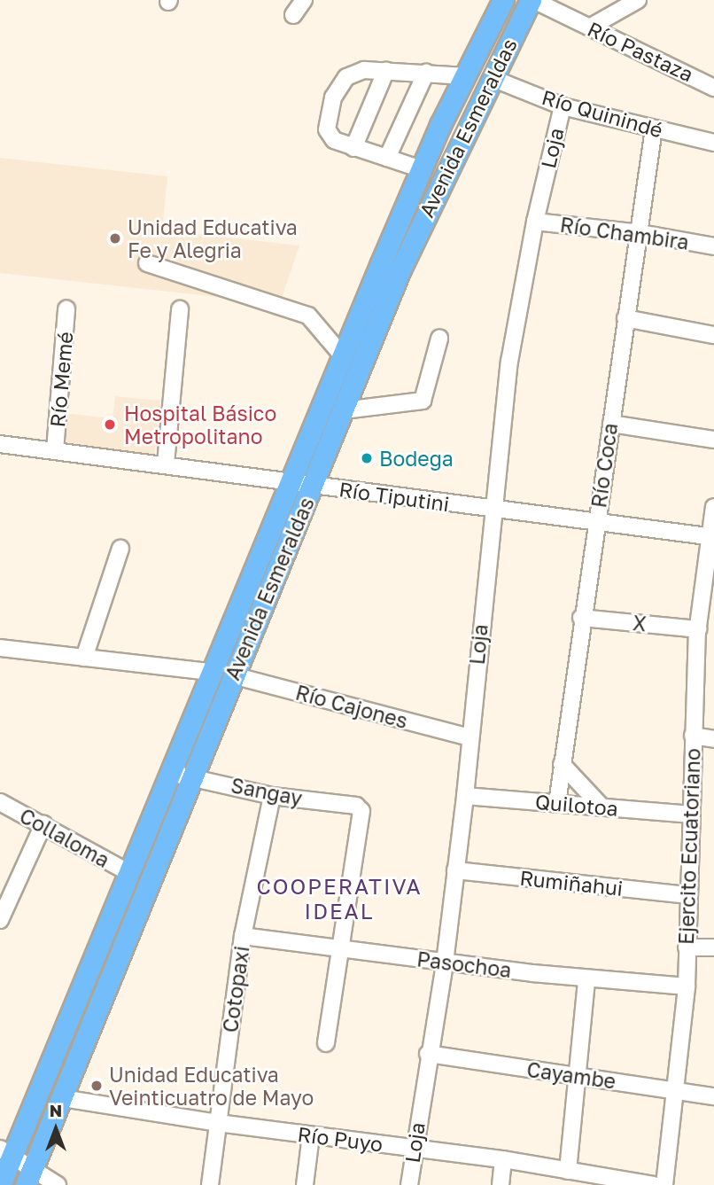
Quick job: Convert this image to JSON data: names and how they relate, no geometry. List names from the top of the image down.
{
  "streets": {
    "main road": ["Avenida Esmeraldas"],
    "street": [
      "Río Pastaza",
      "Río Quinindé",
      "Loja",
      "Río Chambira",
      "Río Memé",
      "Río Coca",
      "Río Tiputini",
      "X",
      "Río Cajones",
      "Sangay",
      "Quilotoa",
      "Collaloma",
      "Ejercito Ecuatoriano",
      "Rumiñahui",
      "Pasochoa",
      "Cotopaxi",
      "Cayambe",
      "Río Puyo"
    ]
  },
  "crossings": [
    ["Río Pastaza", "Avenida Esmeraldas"],
    ["Río Quinindé", "Avenida Esmeraldas"],
    ["Río Quinindé", "Loja"],
    ["Río Quinindé", "Río Coca"],
    ["Avenida Esmeraldas", "Río Tiputini"],
    ["Avenida Esmeraldas", "Río Cajones"],
    ["Avenida Esmeraldas", "Sangay"],
    ["Avenida Esmeraldas", "Collaloma"],
    ["Avenida Esmeraldas", "Río Puyo"],
    ["Loja", "Río Chambira"],
    ["Loja", "Río Tiputini"],
    ["Loja", "Río Cajones"],
    ["Loja", "Quilotoa"],
    ["Loja", "Rumiñahui"],
    ["Loja", "Pasochoa"],
    ["Loja", "Cayambe"],
    ["Loja", "Río Puyo"],
    ["Río Chambira", "Río Coca"],
    ["Río Memé", "Río Tiputini"],
    ["Río Coca", "Río Tiputini"],
    ["Río Coca", "X"],
    ["Río Coca", "Quilotoa"],
    ["Río Tiputini", "Ejercito Ecuatoriano"],
    ["X", "Ejercito Ecuatoriano"],
    ["Sangay", "Pasochoa"],
    ["Sangay", "Cotopaxi"],
    ["Quilotoa", "Ejercito Ecuatoriano"],
    ["Ejercito Ecuatoriano", "Rumiñahui"],
    ["Ejercito Ecuatoriano", "Pasochoa"],
    ["Ejercito Ecuatoriano", "Cayambe"],
    ["Pasochoa", "Cotopaxi"],
    ["Cotopaxi", "Río Puyo"]
  ],
  "districts": ["COOPERATIVA IDEAL"],
  "places": [
    "Unidad Educativa Fe y Alegria",
    "Hospital Básico Metropolitano",
    "Bodega",
    "Unidad Educativa Veinticuatro de Mayo"
  ],
  "north": "top"
}
